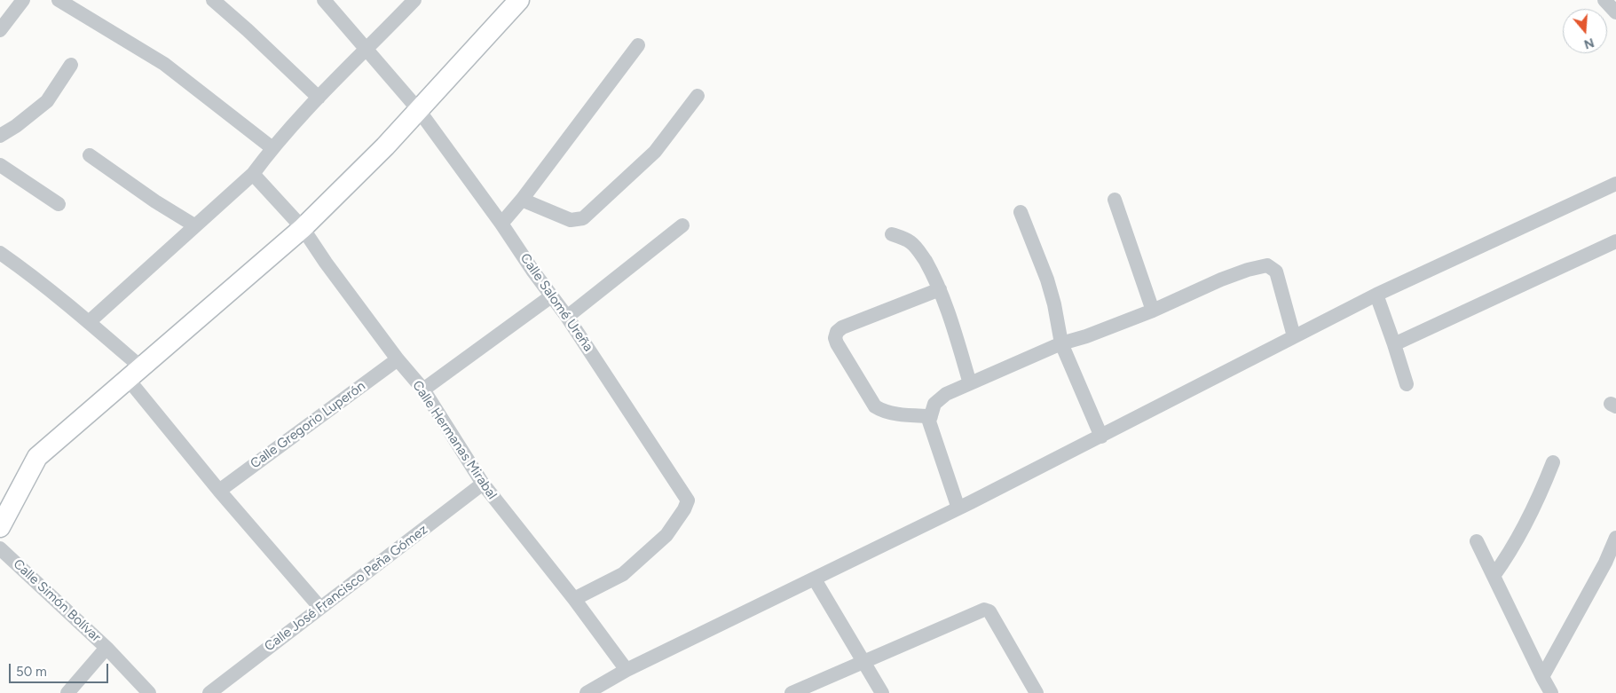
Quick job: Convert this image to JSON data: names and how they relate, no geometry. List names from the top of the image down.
{
  "streets": {
    "street": [
      "Calle Salomé Ureña",
      "Calle Gregorio Luperón",
      "Calle Hermanas Mirabal",
      "Calle José Francisco Peña Gómez",
      "Calle Simón Bolívar"
    ]
  },
  "crossings": [
    ["Calle Salomé Ureña", "Calle Hermanas Mirabal"],
    ["Calle Gregorio Luperón", "Calle Hermanas Mirabal"],
    ["Calle Hermanas Mirabal", "Calle José Francisco Peña Gómez"]
  ],
  "scale_bar": "50 m",
  "north": "bottom"
}
